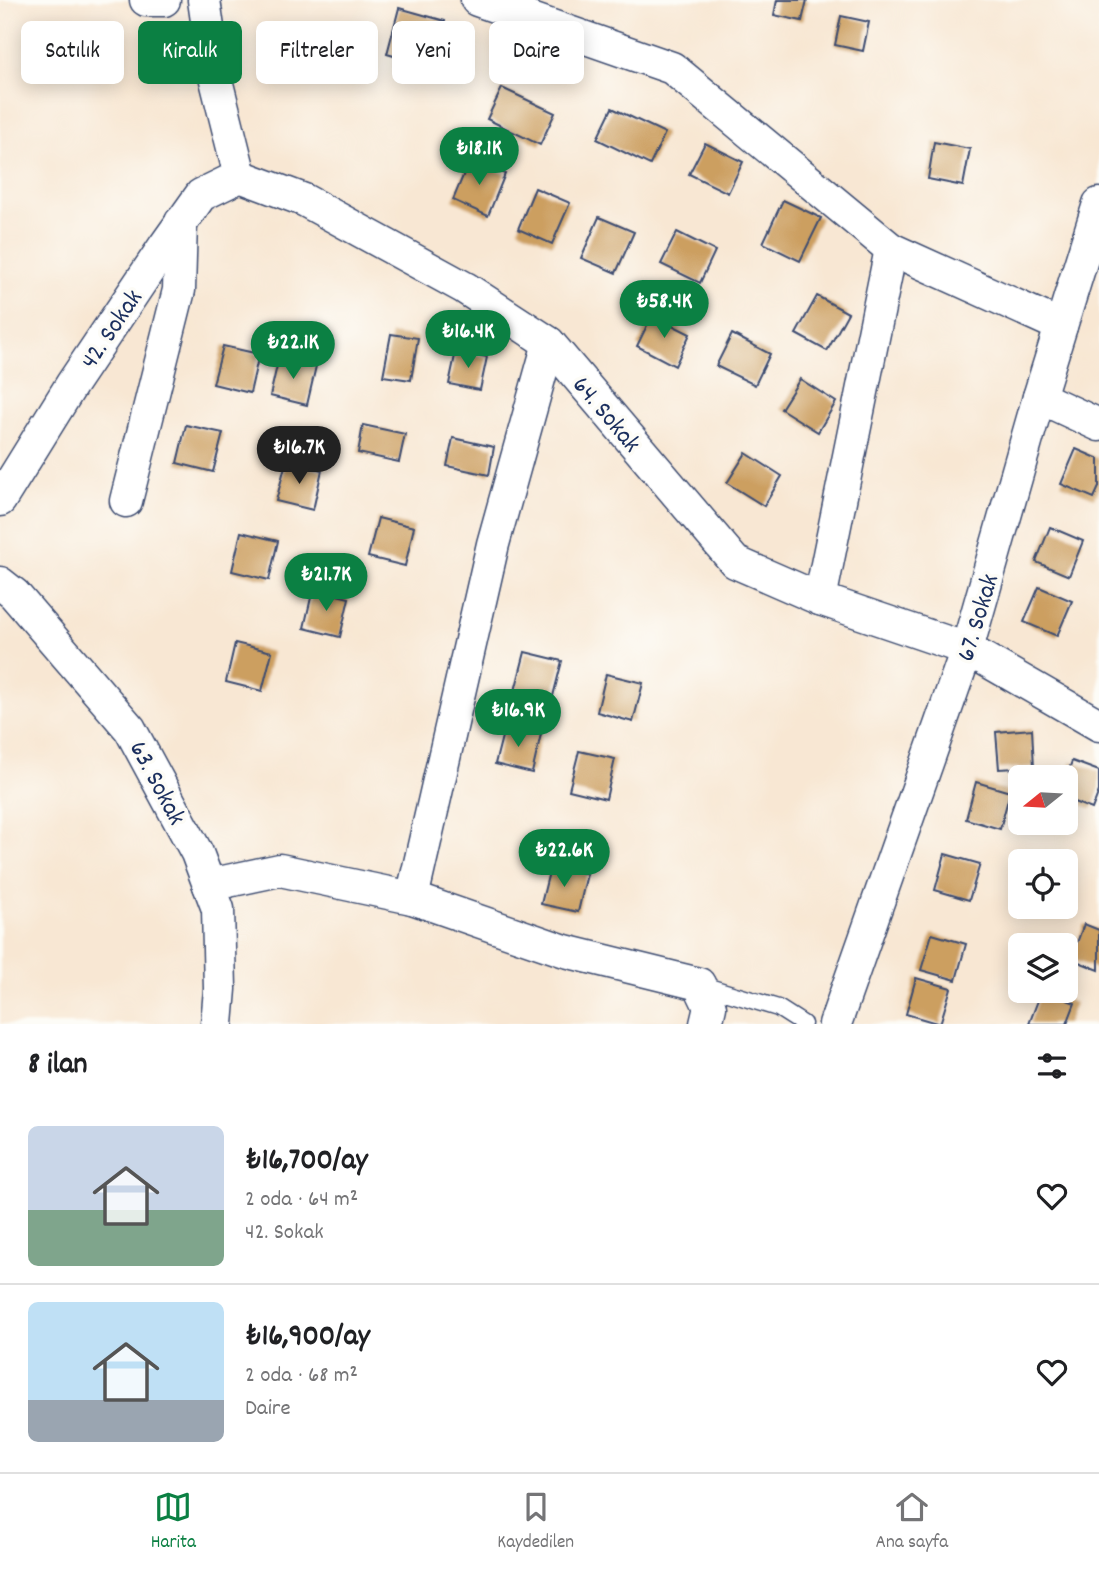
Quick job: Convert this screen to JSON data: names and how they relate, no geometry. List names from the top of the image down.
{
  "streets": {
    "street": [
      "42. Sokak",
      "64. Sokak",
      "67. Sokak",
      "63. Sokak"
    ]
  },
  "crossings": [
    ["42. Sokak", "64. Sokak"],
    ["64. Sokak", "67. Sokak"]
  ],
  "north": "left",
  "page": {
    "chip": [
      "Satılık",
      "Kiralık",
      "Filtreler",
      "Yeni",
      "Daire"
    ],
    "price": [
      "₺18.1K",
      "₺58.4K",
      "₺16.4K",
      "₺22.1K",
      "₺16.7K",
      "₺21.7K",
      "₺16.9K",
      "₺22.6K"
    ],
    "heading": "8 ilan",
    "list": [
      {
        "name": "₺16,700/ay",
        "note": "2 oda · 64 m² · 42. Sokak"
      },
      {
        "name": "₺16,900/ay",
        "note": "2 oda · 68 m² · Daire"
      }
    ],
    "tabs": ["Harita", "Kaydedilen", "Ana sayfa"]
  }
}
